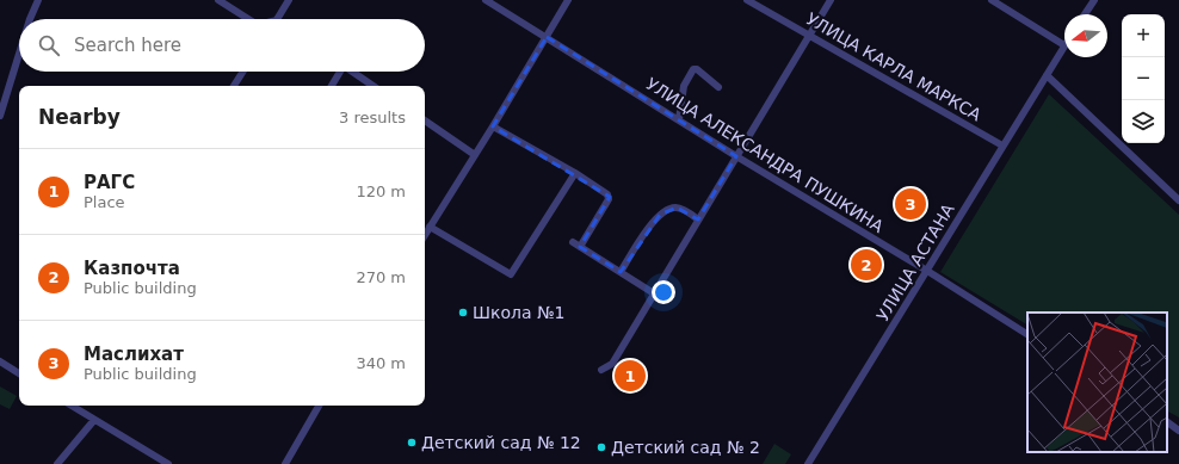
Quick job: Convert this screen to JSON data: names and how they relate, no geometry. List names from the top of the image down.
{
  "streets": {
    "street": ["УЛИЦА КАРЛА МАРКСА", "УЛИЦА АЛЕКСАНДРА ПУШКИНА", "УЛИЦА АСТАНА"]
  },
  "crossings": [
    ["УЛИЦА КАРЛА МАРКСА", "УЛИЦА АСТАНА"],
    ["УЛИЦА АЛЕКСАНДРА ПУШКИНА", "УЛИЦА АСТАНА"]
  ],
  "places": ["Школа №1", "Детский сад № 12", "Детский сад № 2"],
  "north": "left",
  "page": {
    "map_buttons": ["+", "−"],
    "search": "Search here",
    "heading": ["Nearby", "3 results"],
    "list": [
      {
        "mark": "1",
        "name": "РАГС",
        "note": "Place",
        "value": "120 m"
      },
      {
        "mark": "2",
        "name": "Казпочта",
        "note": "Public building",
        "value": "270 m"
      },
      {
        "mark": "3",
        "name": "Маслихат",
        "note": "Public building",
        "value": "340 m"
      }
    ],
    "pins": ["3", "2", "1"]
  }
}
